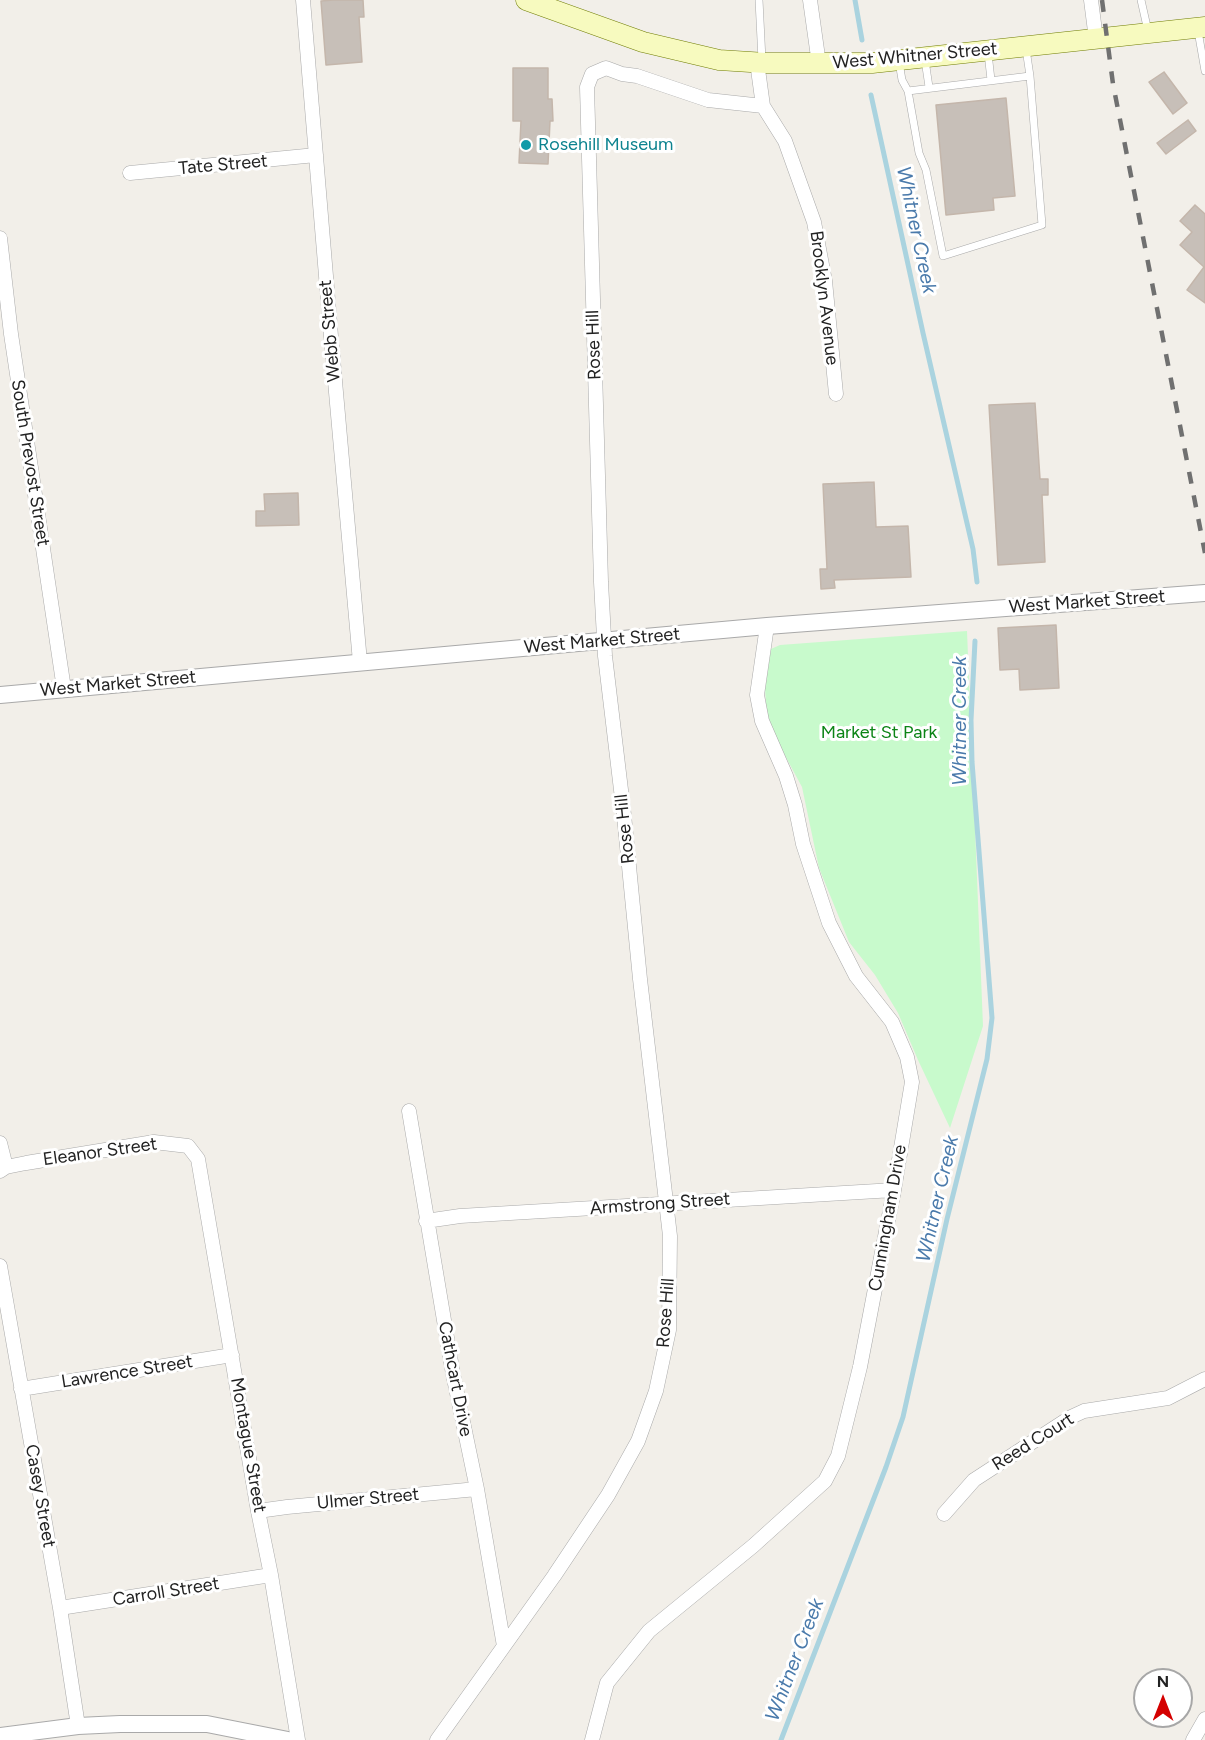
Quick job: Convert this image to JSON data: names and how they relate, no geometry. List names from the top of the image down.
{
  "streets": {
    "main road": ["West Whitner Street"],
    "street": [
      "Tate Street",
      "Brooklyn Avenue",
      "Webb Street",
      "Rose Hill",
      "South Prevost Street",
      "West Market Street",
      "Eleanor Street",
      "Armstrong Street",
      "Cunningham Drive",
      "Lawrence Street",
      "Cathcart Drive",
      "Reed Court",
      "Montague Street",
      "Casey Street",
      "Ulmer Street",
      "Carroll Street"
    ]
  },
  "crossings": [
    ["Tate Street", "Webb Street"],
    ["Brooklyn Avenue", "Rose Hill"],
    ["Webb Street", "West Market Street"],
    ["Rose Hill", "West Market Street"],
    ["Rose Hill", "Armstrong Street"],
    ["Rose Hill", "Cathcart Drive"],
    ["South Prevost Street", "West Market Street"],
    ["West Market Street", "Cunningham Drive"],
    ["Eleanor Street", "Montague Street"],
    ["Armstrong Street", "Cunningham Drive"],
    ["Armstrong Street", "Cathcart Drive"],
    ["Lawrence Street", "Montague Street"],
    ["Lawrence Street", "Casey Street"],
    ["Cathcart Drive", "Ulmer Street"],
    ["Montague Street", "Ulmer Street"],
    ["Montague Street", "Carroll Street"],
    ["Casey Street", "Carroll Street"]
  ],
  "water": ["Whitner Creek"],
  "parks": ["Market St Park"],
  "places": ["Rosehill Museum"],
  "north": "top"
}
